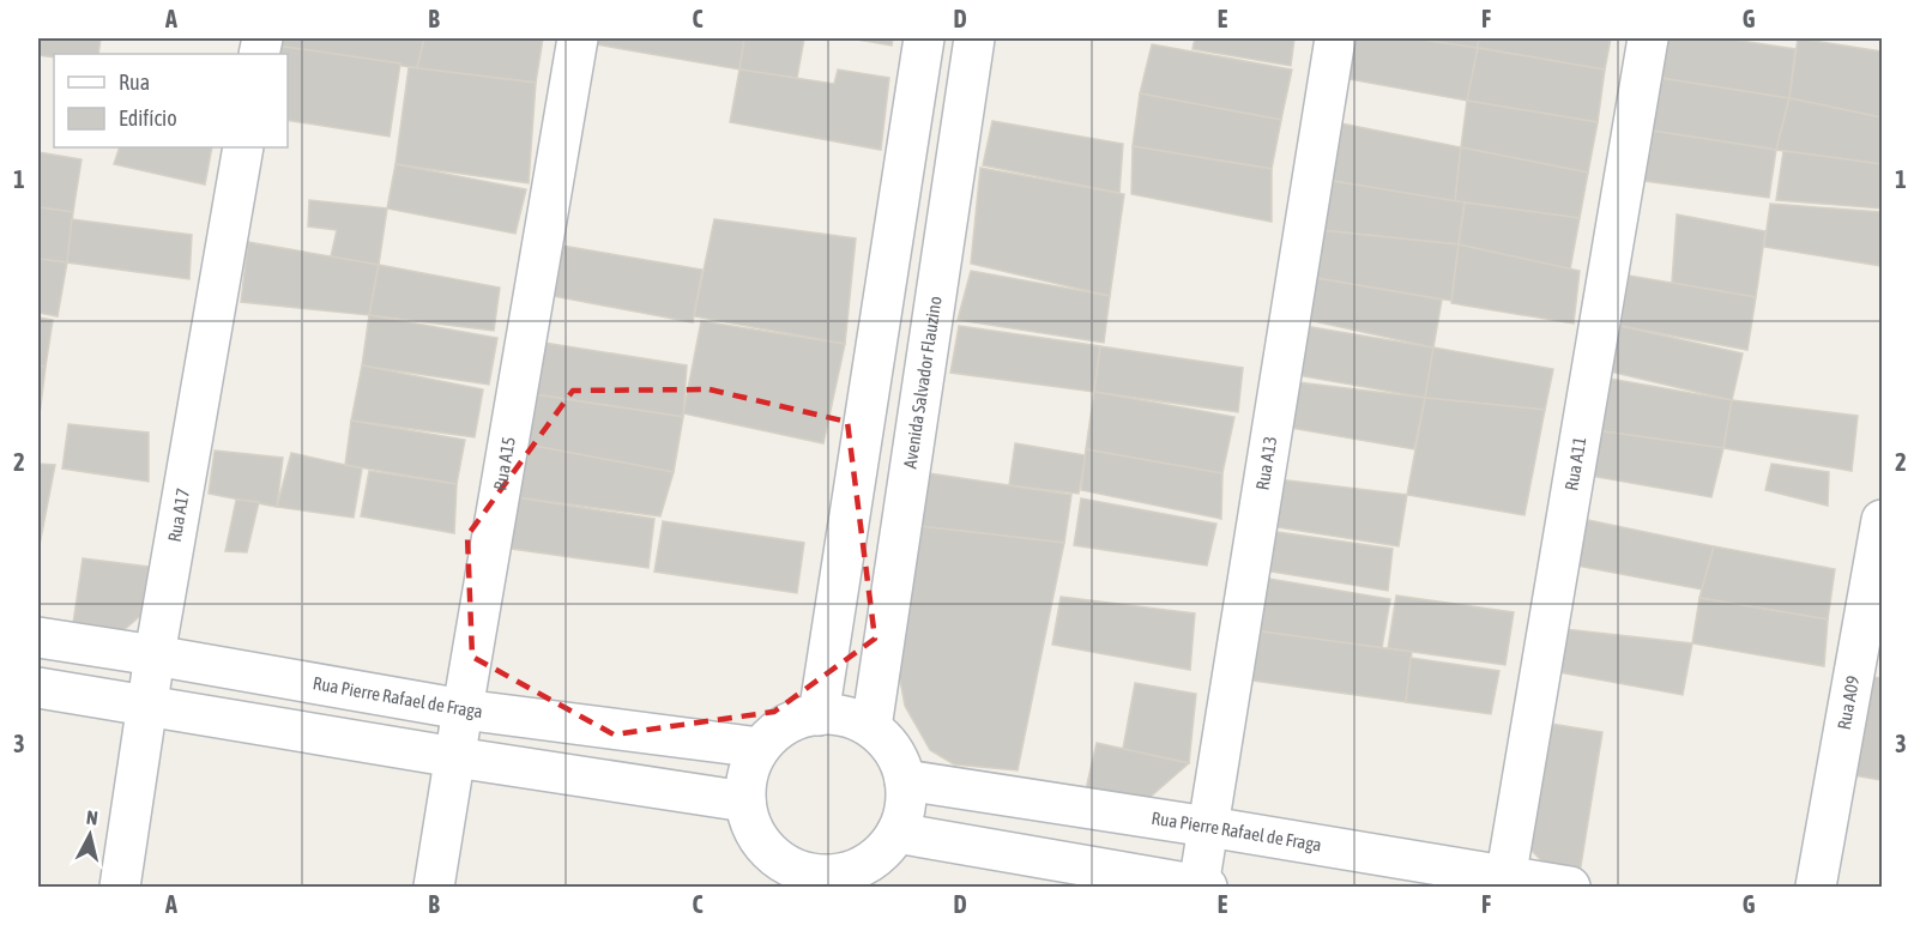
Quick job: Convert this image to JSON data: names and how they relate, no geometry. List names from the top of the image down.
{
  "streets": {
    "street": [
      "Avenida Salvador Flauzino",
      "Rua A15",
      "Rua A13",
      "Rua A11",
      "Rua A17",
      "Rua Pierre Rafael de Fraga",
      "Rua A09"
    ]
  },
  "crossings": [
    ["Avenida Salvador Flauzino", "Rua Pierre Rafael de Fraga"],
    ["Rua A15", "Rua Pierre Rafael de Fraga"],
    ["Rua A13", "Rua Pierre Rafael de Fraga"],
    ["Rua A11", "Rua Pierre Rafael de Fraga"],
    ["Rua A17", "Rua Pierre Rafael de Fraga"]
  ],
  "legend": ["Rua", "Edifício"],
  "north": "top",
  "grid": {
    "columns": [
      "A",
      "B",
      "C",
      "D",
      "E",
      "F",
      "G"
    ],
    "rows": ["1", "2", "3"]
  }
}
